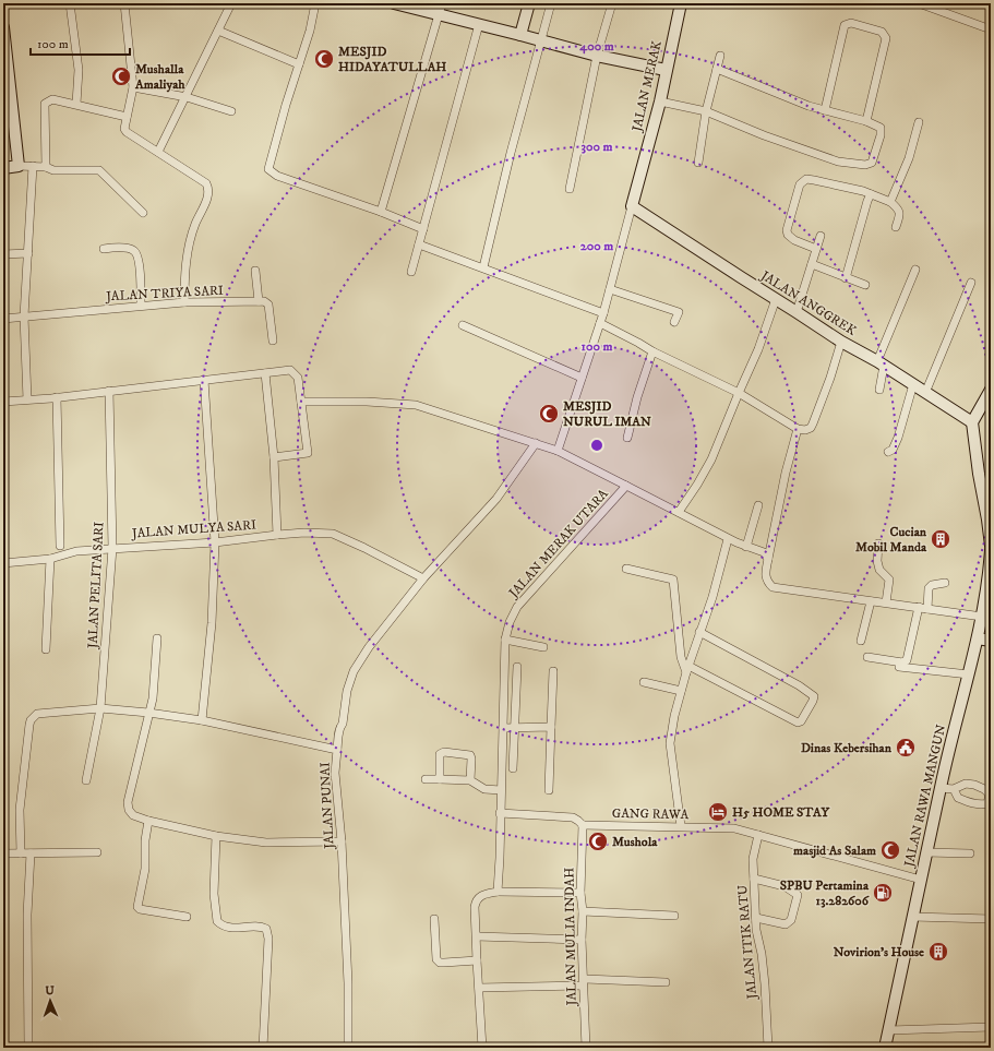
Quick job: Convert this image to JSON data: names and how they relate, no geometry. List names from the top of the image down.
{
  "streets": {
    "street": [
      "JALAN MERAK",
      "JALAN TRIYA SARI",
      "JALAN ANGGREK",
      "JALAN MULYA SARI",
      "JALAN MERAK UTARA",
      "JALAN PELITA SARI",
      "JALAN RAWA MANGUN",
      "JALAN PUNAI",
      "GANG RAWA",
      "JALAN MULIA INDAH",
      "JALAN ITIK RATU"
    ]
  },
  "crossings": [
    ["JALAN MERAK", "JALAN ANGGREK"],
    ["JALAN MERAK", "JALAN MERAK UTARA"],
    ["JALAN MULYA SARI", "JALAN PELITA SARI"],
    ["JALAN PELITA SARI", "JALAN PUNAI"],
    ["JALAN RAWA MANGUN", "GANG RAWA"],
    ["GANG RAWA", "JALAN MULIA INDAH"],
    ["GANG RAWA", "JALAN ITIK RATU"]
  ],
  "places": {
    "mosque": [
      "MESJID HIDAYATULLAH",
      "Mushalla Amaliyah",
      "MESJID NURUL IMAN",
      "Mushola",
      "masjid As Salam"
    ],
    "building": ["Cucian Mobil Manda", "Novirion's House"],
    "public building": ["Dinas Kebersihan"],
    "hotel": ["H5 HOME STAY"],
    "fuel station": ["SPBU Pertamina 13.282606"]
  },
  "scale_bar": "100 m",
  "north": "top",
  "rings": [
    "400 m",
    "300 m",
    "200 m",
    "100 m"
  ]
}
